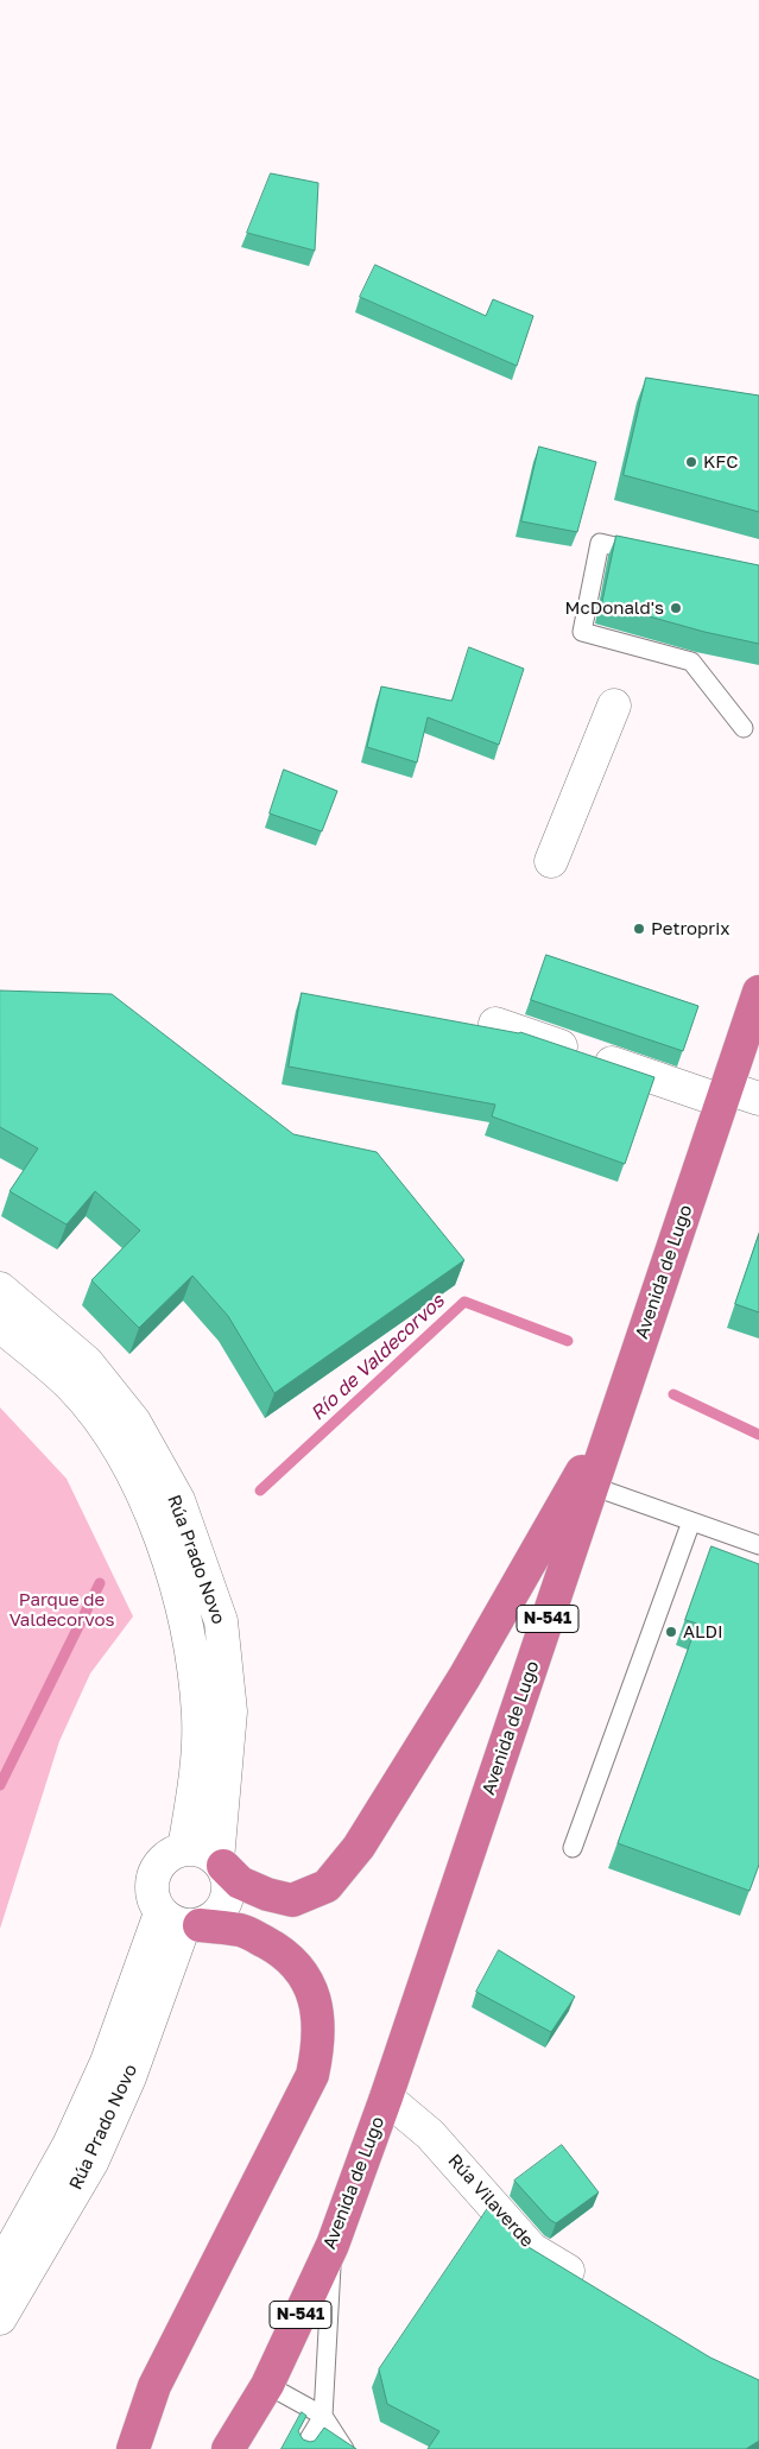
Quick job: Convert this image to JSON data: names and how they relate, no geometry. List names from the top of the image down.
{
  "streets": {
    "highway": ["Avenida de Lugo", "N-541"],
    "street": ["Rúa Prado Novo", "Rúa Vilaverde"]
  },
  "crossings": [
    ["Avenida de Lugo", "Rúa Vilaverde"]
  ],
  "water": ["Río de Valdecorvos"],
  "parks": ["Parque de Valdecorvos"],
  "places": [
    "KFC",
    "McDonald's",
    "Petroprix",
    "ALDI"
  ]
}
